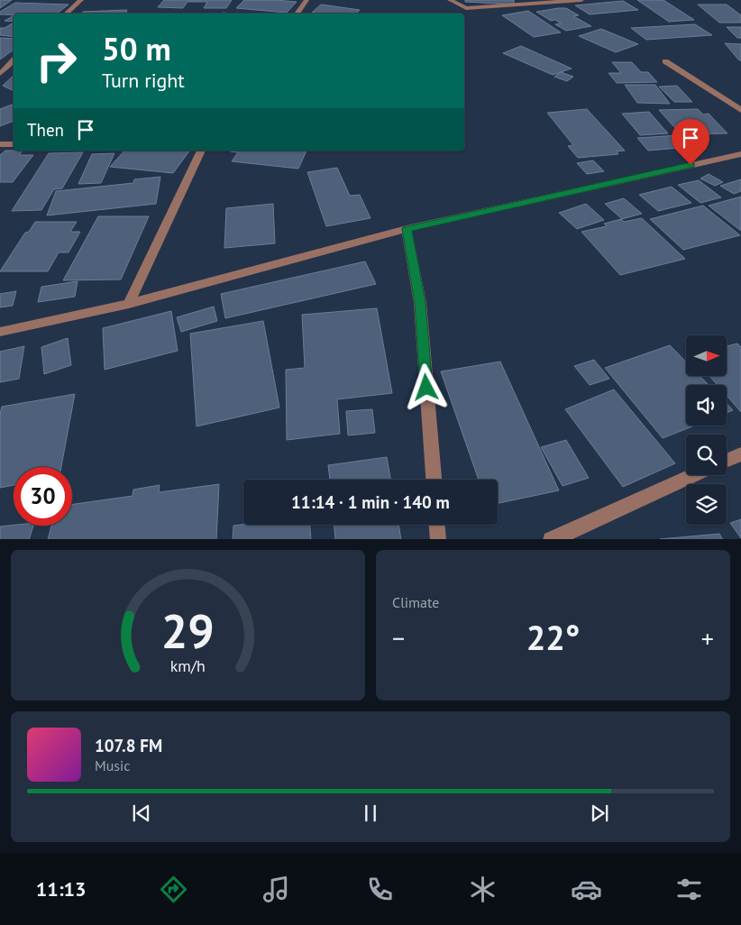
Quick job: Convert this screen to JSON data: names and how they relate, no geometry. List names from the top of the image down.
{
  "north": "right",
  "page": {
    "turn": ["50 m", "Turn right"],
    "then": "Then",
    "limit": "30",
    "trip": "11:14 · 1 min · 140 m",
    "tile": "Climate",
    "heat": ["−", "22°", "+"],
    "song": ["107.8 FM", "Music"],
    "tabs": "11:13",
    "gauge": ["29", "km/h"]
  }
}
